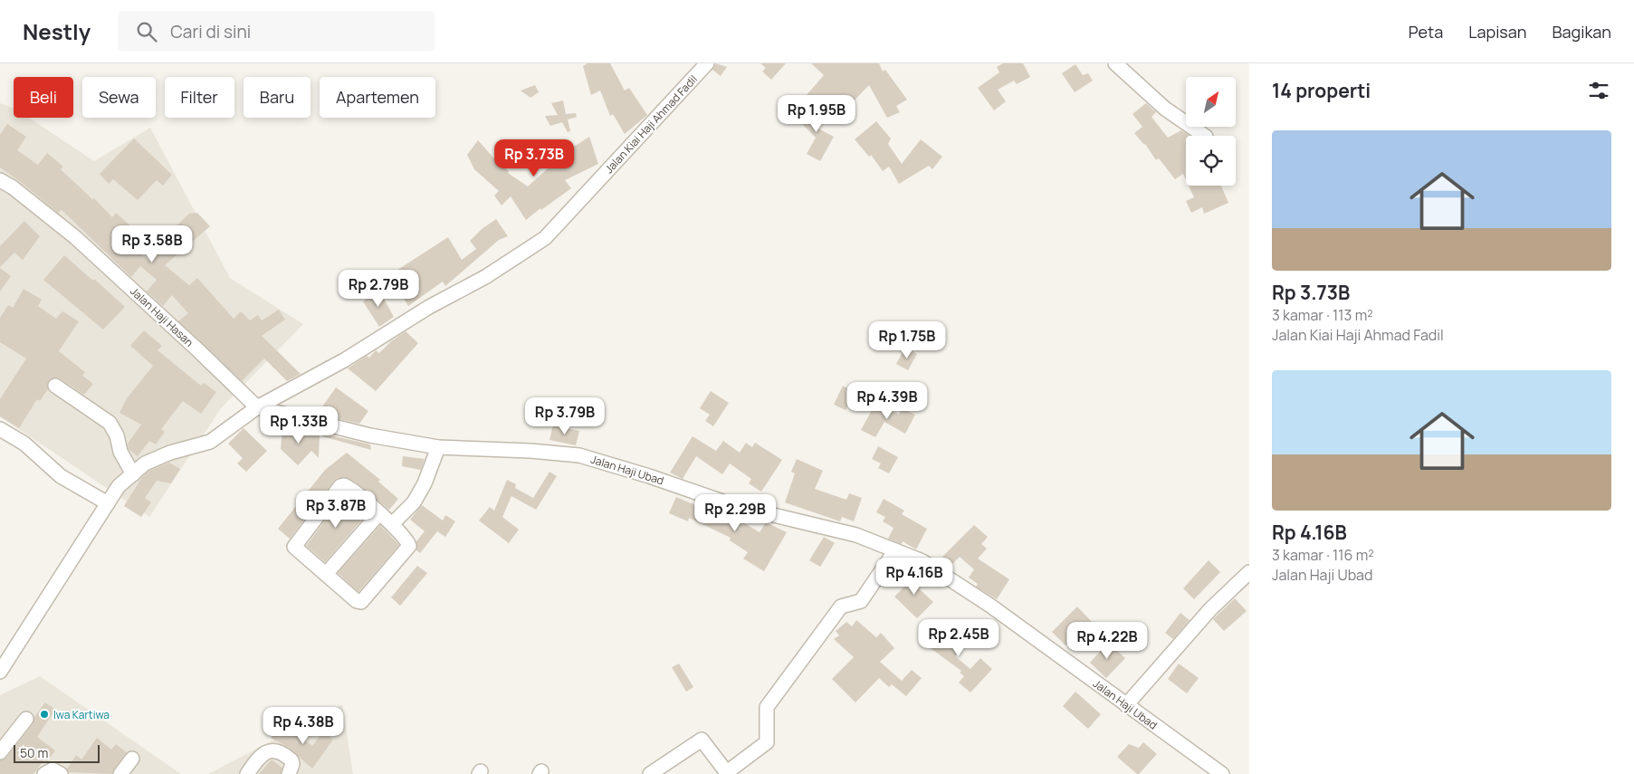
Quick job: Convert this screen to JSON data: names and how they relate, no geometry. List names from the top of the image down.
{
  "streets": {
    "street": ["Jalan Kiai Haji Ahmad Fadil", "Jalan Haji Hasan", "Jalan Haji Ubad"]
  },
  "crossings": [
    ["Jalan Kiai Haji Ahmad Fadil", "Jalan Haji Hasan"],
    ["Jalan Kiai Haji Ahmad Fadil", "Jalan Haji Ubad"],
    ["Jalan Haji Hasan", "Jalan Haji Ubad"]
  ],
  "places": ["Iwa Kartiwa"],
  "scale_bar": "50 m",
  "north": "top right",
  "page": {
    "header": "Nestly",
    "search": "Cari di sini",
    "nav": ["Peta", "Lapisan", "Bagikan"],
    "heading": "14 properti",
    "chip": [
      "Beli",
      "Sewa",
      "Filter",
      "Baru",
      "Apartemen"
    ],
    "price": [
      "Rp 1.95B",
      "Rp 3.73B",
      "Rp 3.58B",
      "Rp 2.79B",
      "Rp 1.75B",
      "Rp 4.39B",
      "Rp 3.79B",
      "Rp 1.33B",
      "Rp 3.87B",
      "Rp 2.29B",
      "Rp 4.16B",
      "Rp 2.45B",
      "Rp 4.22B",
      "Rp 4.38B"
    ],
    "list": [
      {
        "name": "Rp 3.73B",
        "note": "3 kamar · 113 m² · Jalan Kiai Haji Ahmad Fadil"
      },
      {
        "name": "Rp 4.16B",
        "note": "3 kamar · 116 m² · Jalan Haji Ubad"
      }
    ],
    "scale": "50 m"
  }
}
